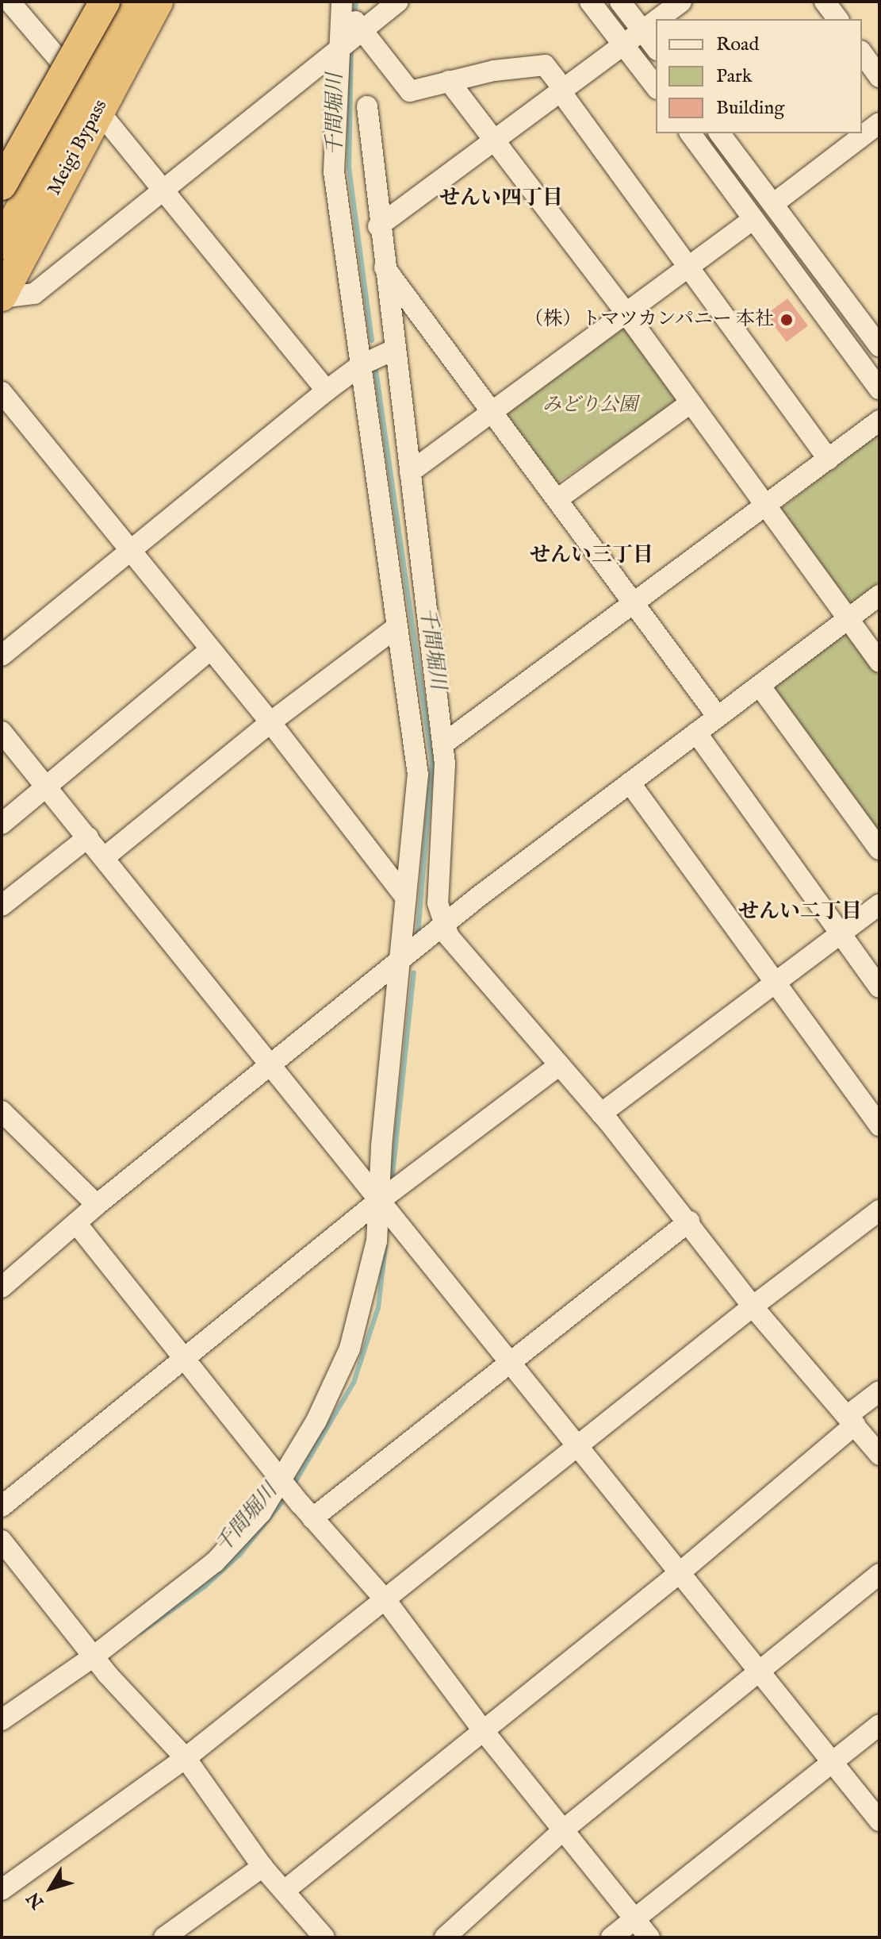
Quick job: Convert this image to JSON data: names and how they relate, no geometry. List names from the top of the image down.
{
  "streets": {
    "highway": ["Meigi Bypass"]
  },
  "districts": ["せんい四丁目", "せんい三丁目", "せんい二丁目"],
  "water": ["千間堀川"],
  "parks": ["みどり公園"],
  "places": ["（株）トマツカンパニー 本社"],
  "legend": ["Road", "Park", "Building"],
  "north": "bottom left"
}
